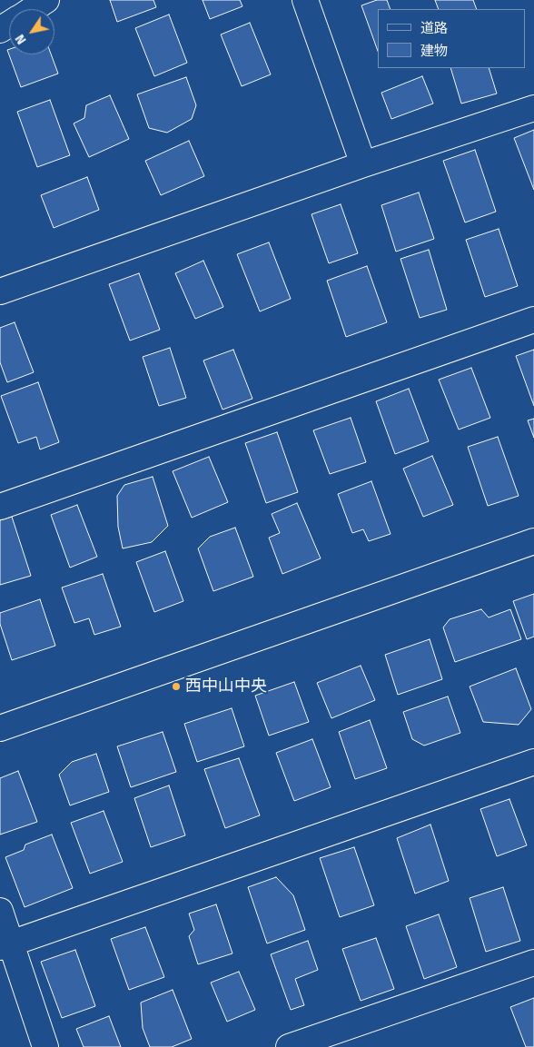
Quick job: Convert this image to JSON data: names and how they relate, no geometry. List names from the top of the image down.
{
  "places": ["西中山中央"],
  "legend": ["道路", "建物"],
  "north": "bottom left"
}
